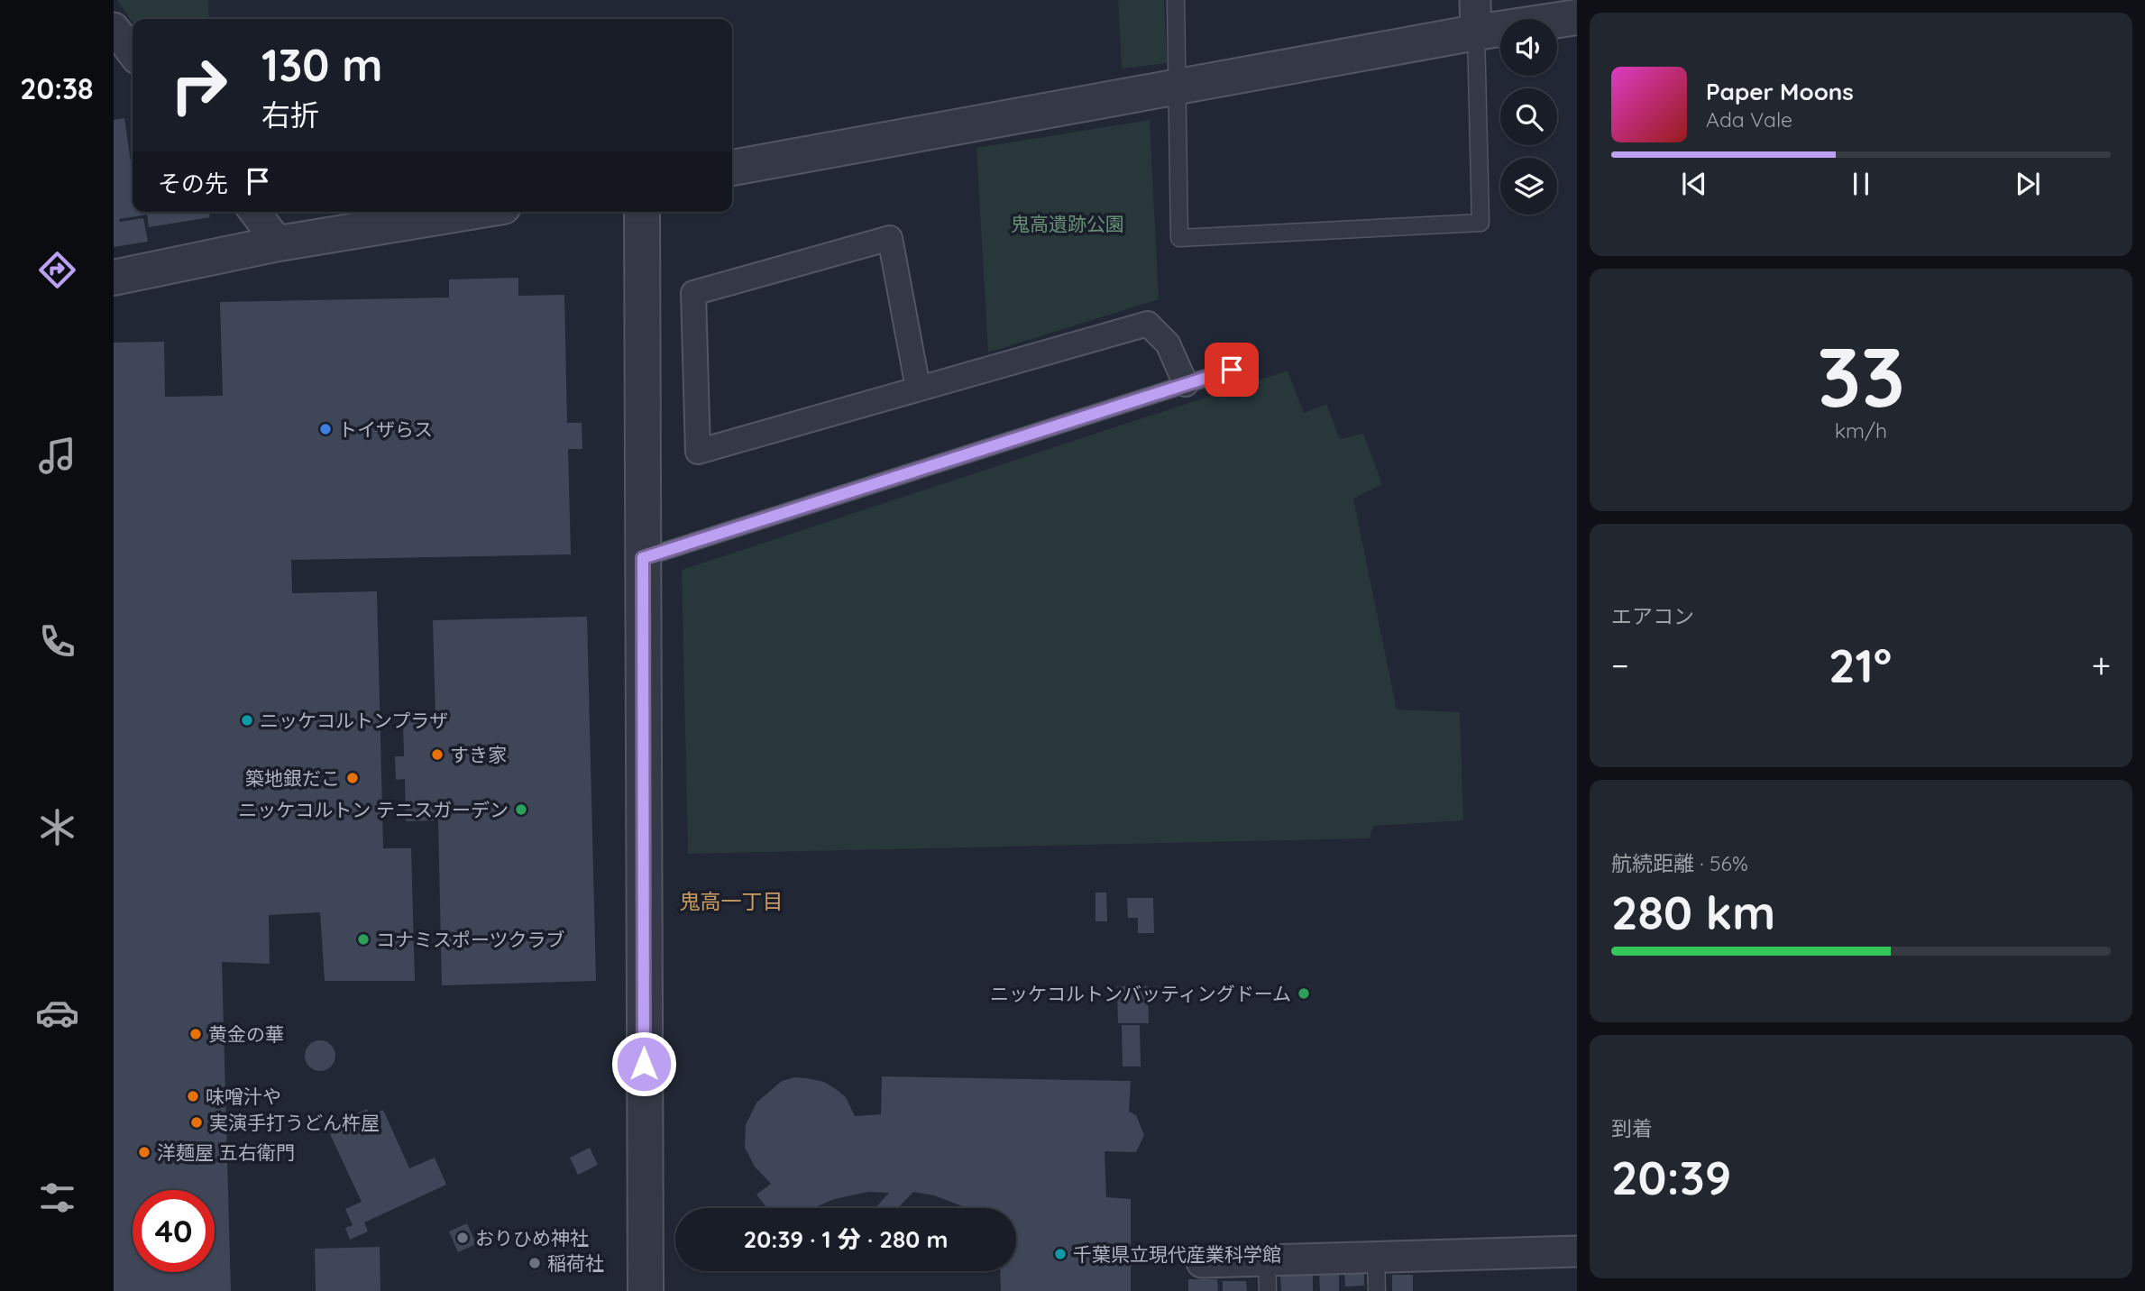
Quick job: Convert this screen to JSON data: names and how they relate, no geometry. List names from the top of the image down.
{
  "districts": ["鬼高一丁目"],
  "parks": ["鬼高遺跡公園"],
  "places": [
    "トイザらス",
    "ニッケコルトンプラザ",
    "すき家",
    "築地銀だこ",
    "ニッケコルトン テニスガーデン",
    "コナミスポーツクラブ",
    "ニッケコルトンバッティングドーム",
    "黄金の華",
    "味噌汁や",
    "実演手打うどん杵屋",
    "洋麺屋 五右衛門",
    "おりひめ神社",
    "千葉県立現代産業科学館",
    "稲荷社"
  ],
  "page": {
    "tabs": "20:38",
    "turn": ["130 m", "右折"],
    "song": ["Paper Moons", "Ada Vale"],
    "then": "その先",
    "tile": [
      ["33", "km/h"],
      "エアコン",
      ["航続距離 · 56%", "280 km"],
      ["到着", "20:39"]
    ],
    "heat": ["−", "21°", "+"],
    "limit": "40",
    "trip": "20:39 · 1 分 · 280 m"
  }
}
